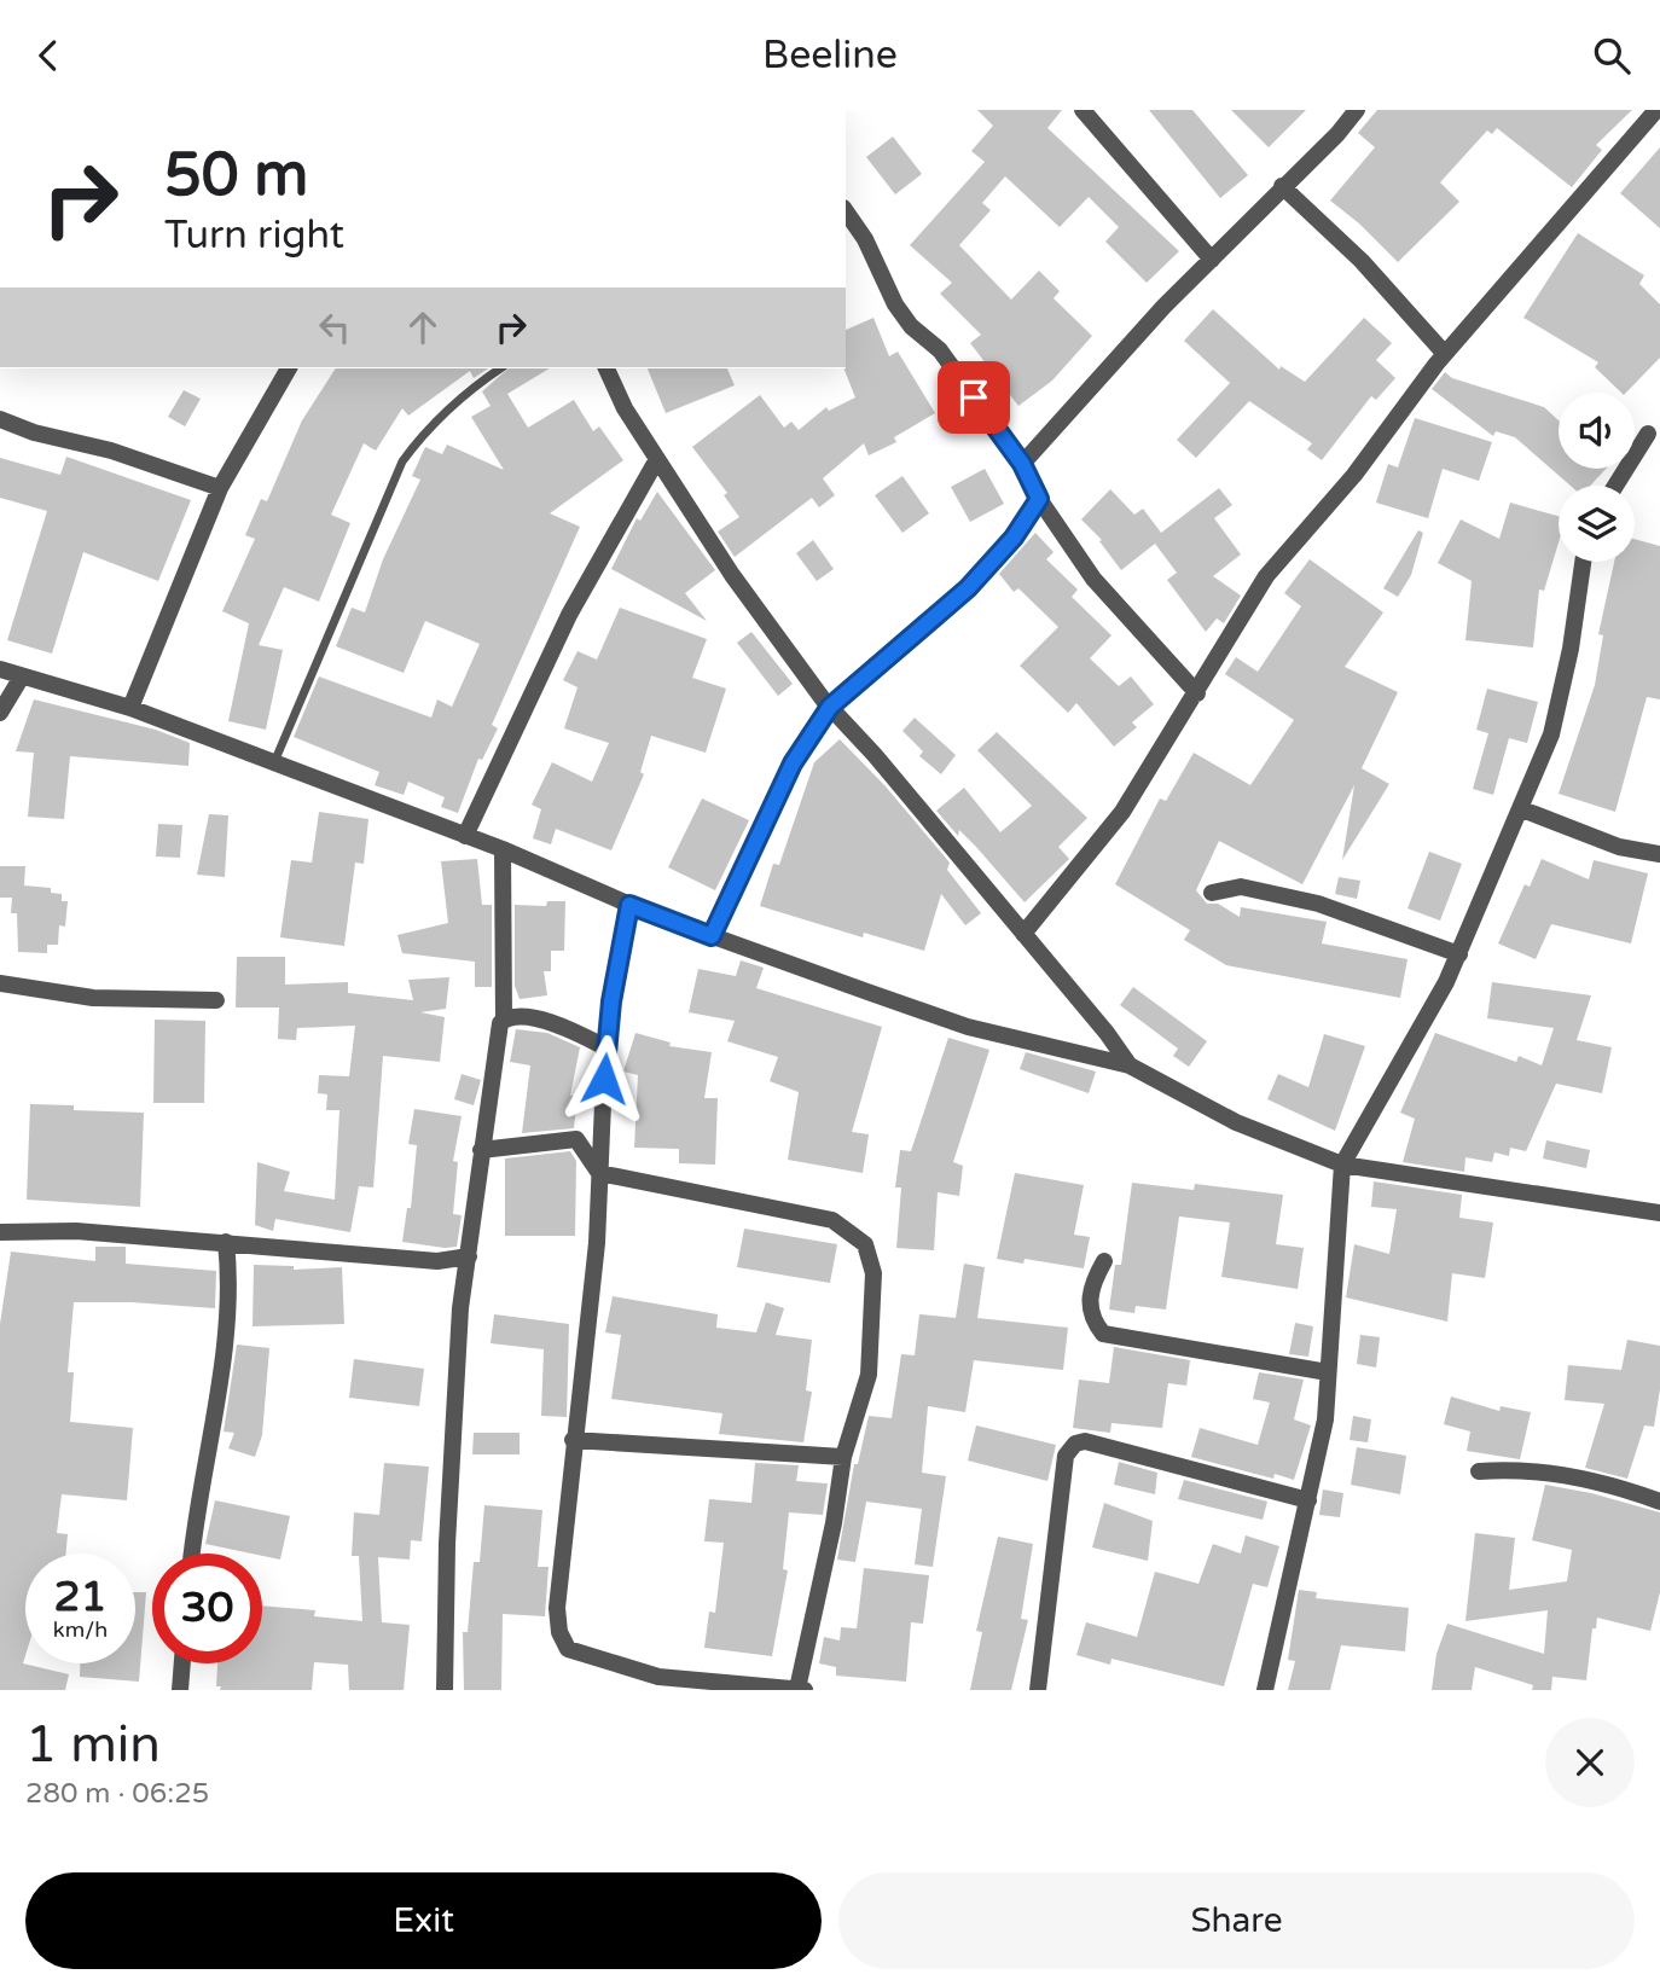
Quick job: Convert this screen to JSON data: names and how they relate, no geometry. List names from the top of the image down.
{
  "page": {
    "header": "Beeline",
    "turn": ["50 m", "Turn right"],
    "speed": "21 km/h",
    "limit": "30",
    "heading": ["1 min", "280 m · 06:25"],
    "buttons": ["Exit", "Share"]
  }
}
